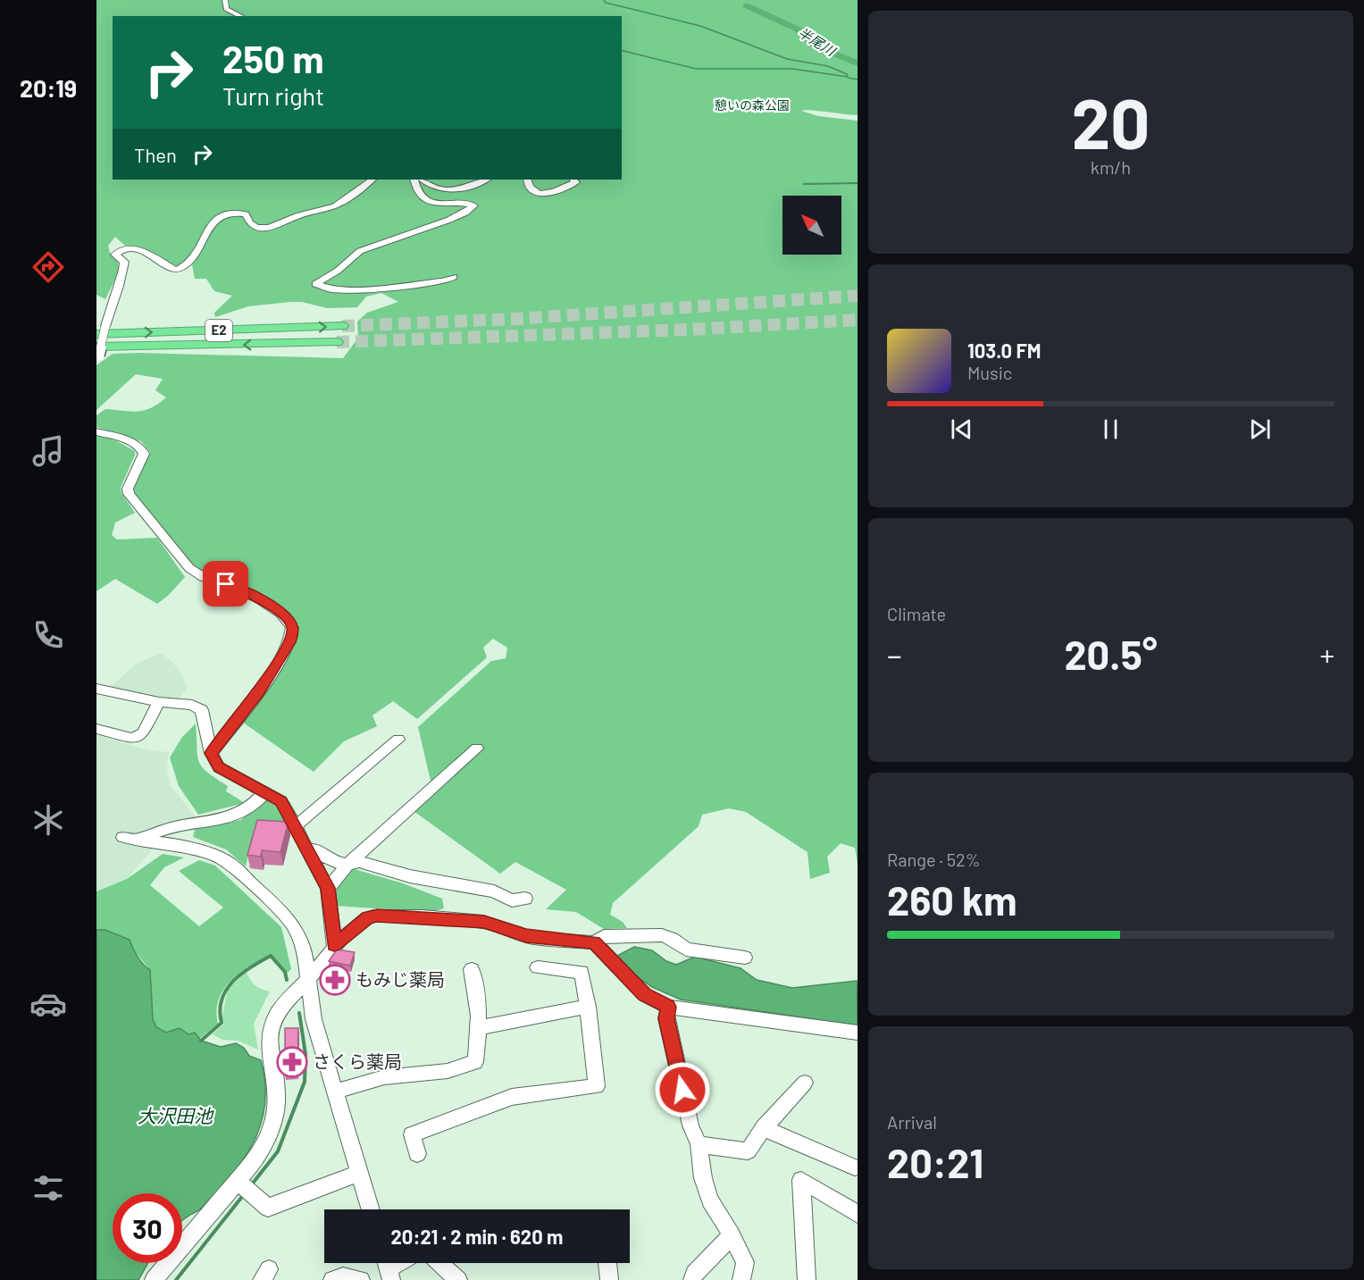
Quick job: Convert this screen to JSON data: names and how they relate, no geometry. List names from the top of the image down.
{
  "streets": {
    "highway": ["E2"]
  },
  "water": ["半尾川", "大沢田池"],
  "parks": ["憩いの森公園"],
  "places": {
    "pharmacy": ["もみじ薬局", "さくら薬局"]
  },
  "north": "top left",
  "page": {
    "tabs": "20:19",
    "tile": [
      ["20", "km/h"],
      "Climate",
      ["Range · 52%", "260 km"],
      ["Arrival", "20:21"]
    ],
    "turn": ["250 m", "Turn right"],
    "then": "Then",
    "song": ["103.0 FM", "Music"],
    "heat": ["−", "20.5°", "+"],
    "limit": "30",
    "trip": "20:21 · 2 min · 620 m"
  }
}
